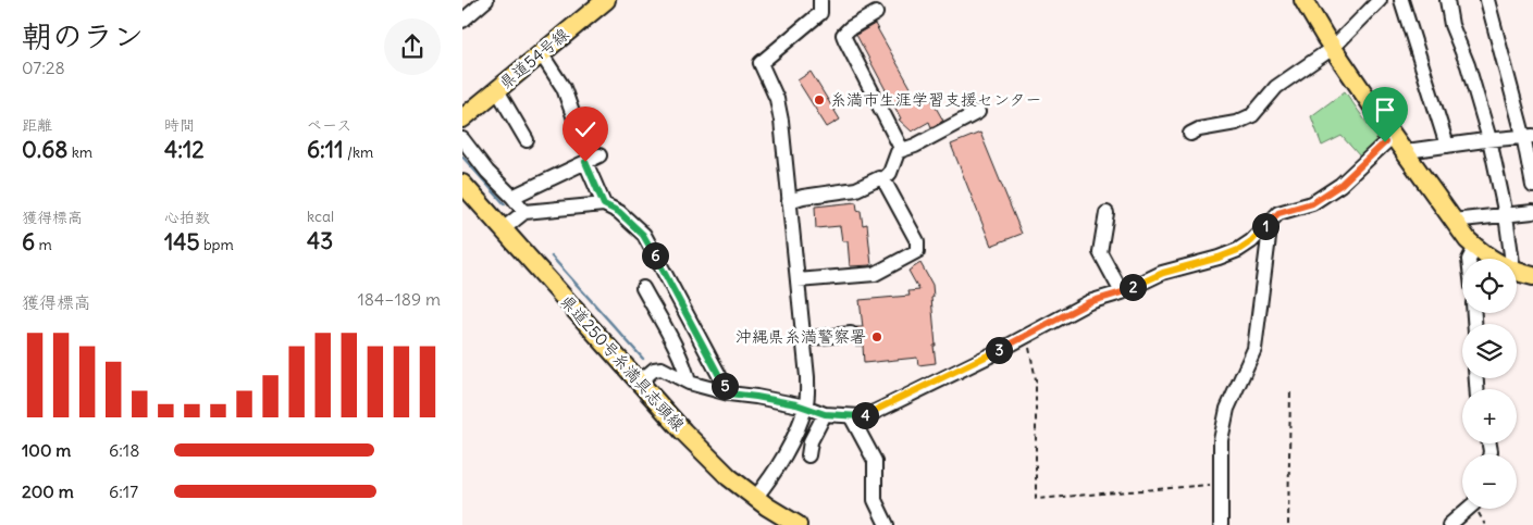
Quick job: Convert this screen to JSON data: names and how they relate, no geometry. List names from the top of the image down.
{
  "streets": {
    "main road": ["県道54号線", "県道250号糸満具志頭線"]
  },
  "places": ["糸満市生涯学習支援センター", "沖縄県糸満警察署"],
  "page": {
    "heading": ["朝のラン", "07:28"],
    "stats": [
      ["距離", "0.68 km"],
      ["時間", "4:12"],
      ["ペース", "6:11 /km"],
      ["獲得標高", "6 m"],
      ["心拍数", "145 bpm"],
      ["kcal", "43"]
    ],
    "pins": [
      "1",
      "6",
      "2",
      "3",
      "5",
      "4"
    ],
    "map_buttons": ["+", "−"],
    "chart": ["獲得標高", "184–189 m"],
    "list": [
      {
        "name": "100 m",
        "note": "6:18"
      },
      {
        "name": "200 m",
        "note": "6:17"
      }
    ]
  }
}
